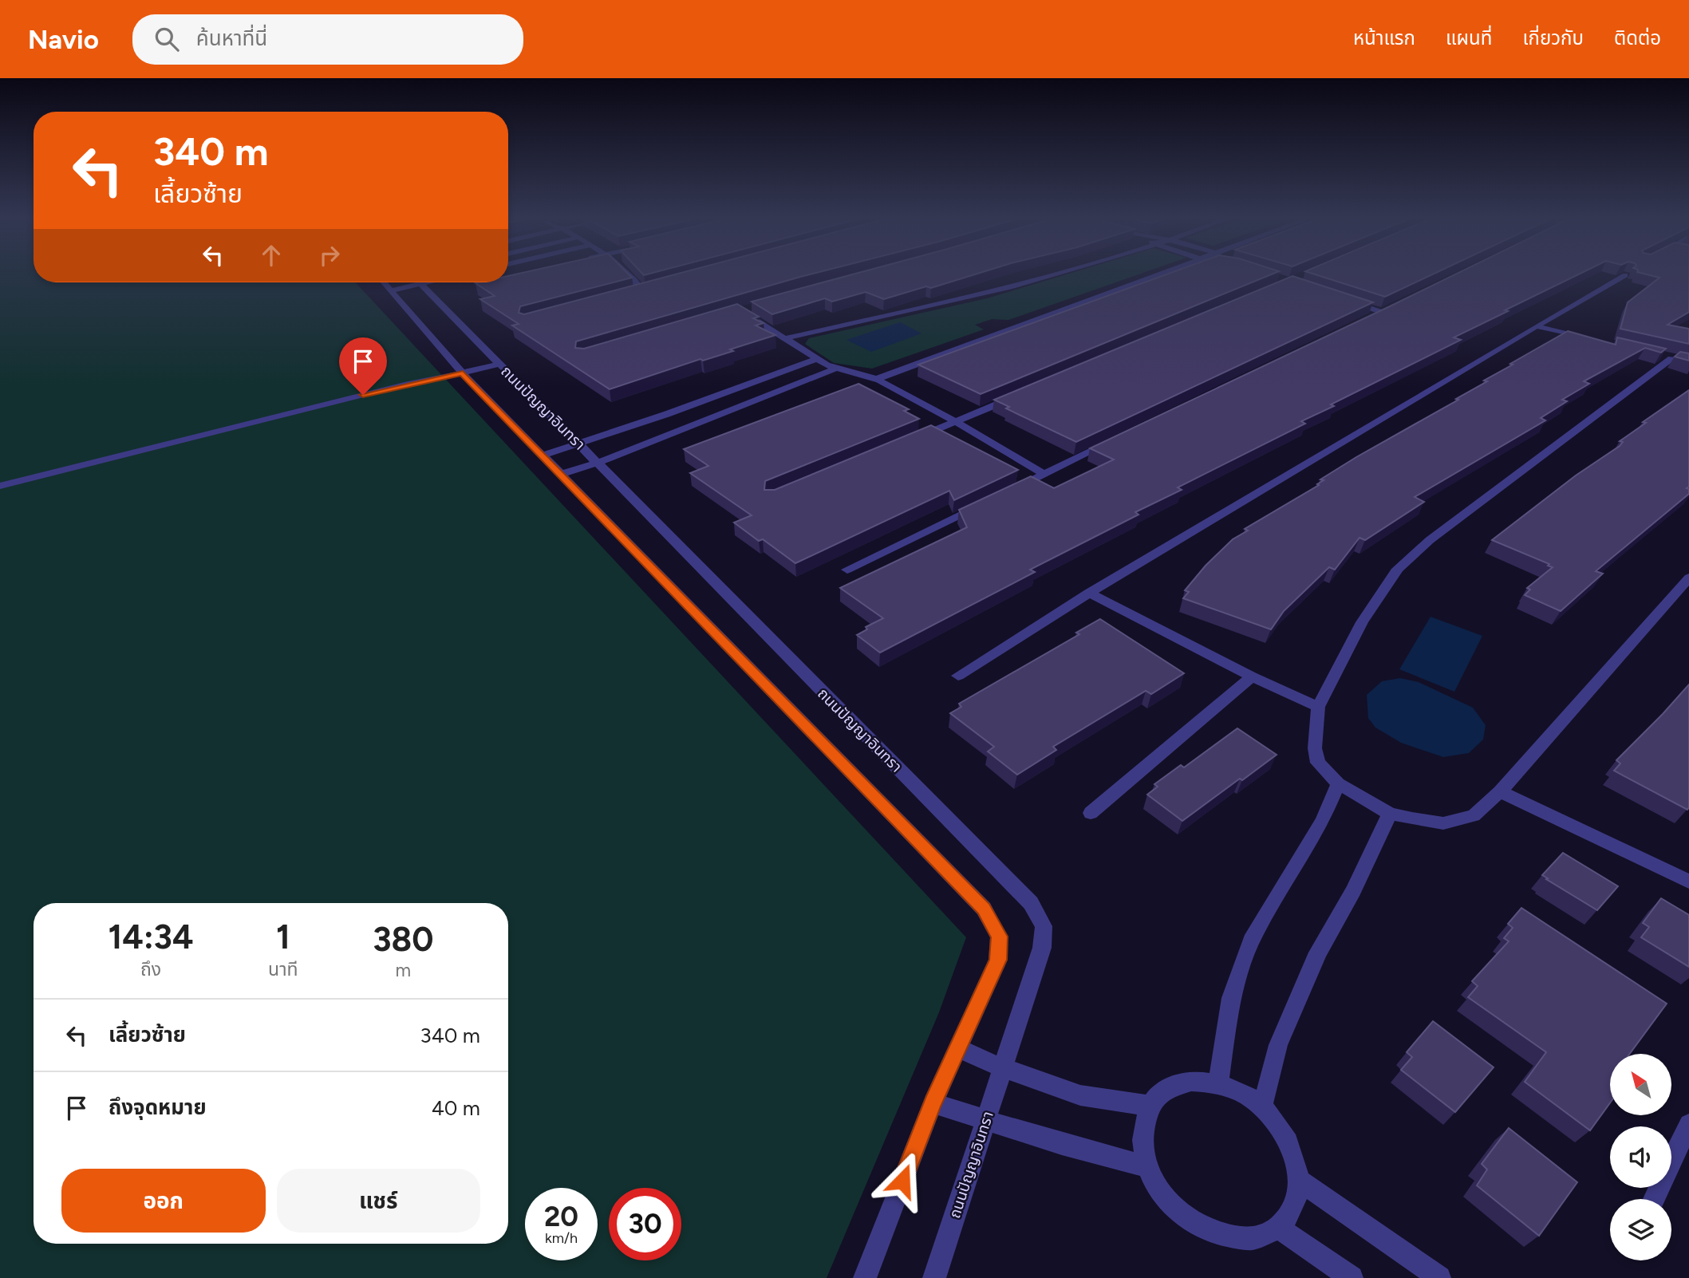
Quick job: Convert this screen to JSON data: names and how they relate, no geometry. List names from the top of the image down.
{
  "streets": {
    "street": ["ถนนปัญญาอินทรา"]
  },
  "north": "top left",
  "page": {
    "header": "Navio",
    "search": "ค้นหาที่นี่",
    "nav": [
      "หน้าแรก",
      "แผนที่",
      "เกี่ยวกับ",
      "ติดต่อ"
    ],
    "turn": ["340 m", "เลี้ยวซ้าย"],
    "eta": [
      "14:34",
      "ถึง",
      "1",
      "นาที",
      "380",
      "m"
    ],
    "list": [
      {
        "name": "เลี้ยวซ้าย",
        "value": "340 m"
      },
      {
        "name": "ถึงจุดหมาย",
        "value": "40 m"
      }
    ],
    "buttons": ["ออก", "แชร์"],
    "speed": "20 km/h",
    "limit": "30"
  }
}
